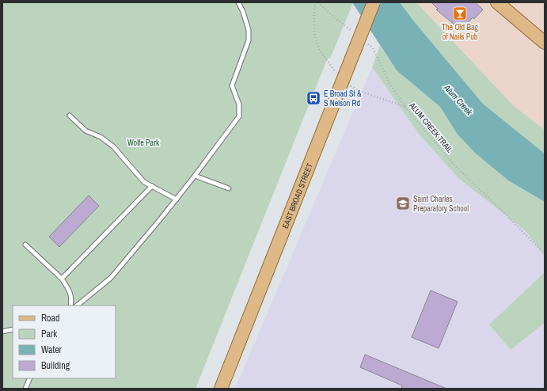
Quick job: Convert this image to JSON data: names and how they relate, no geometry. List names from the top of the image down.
{
  "streets": {
    "main road": ["EAST BROAD STREET"],
    "path": ["ALUM CREEK TRAIL"]
  },
  "water": ["Alum Creek"],
  "parks": ["Wolfe Park"],
  "places": {
    "bar": ["The Old Bag of Nails Pub"],
    "bus stop": ["E Broad St & S Nelson Rd"],
    "school or university": ["Saint Charles Preparatory School"]
  },
  "legend": [
    "Road",
    "Park",
    "Water",
    "Building"
  ]
}
